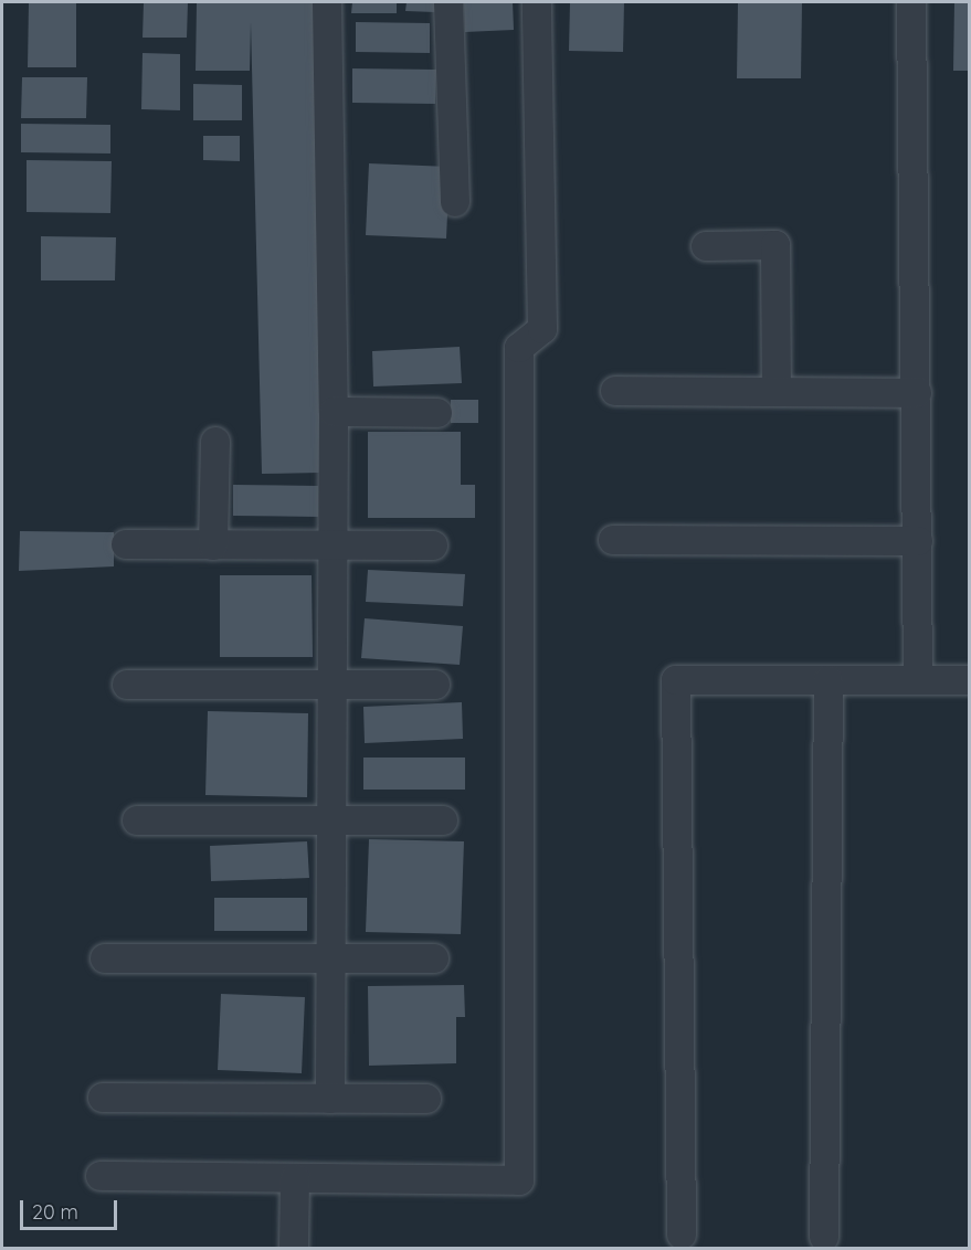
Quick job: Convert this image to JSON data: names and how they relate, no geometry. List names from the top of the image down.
{
  "scale_bar": "20 m"
}
